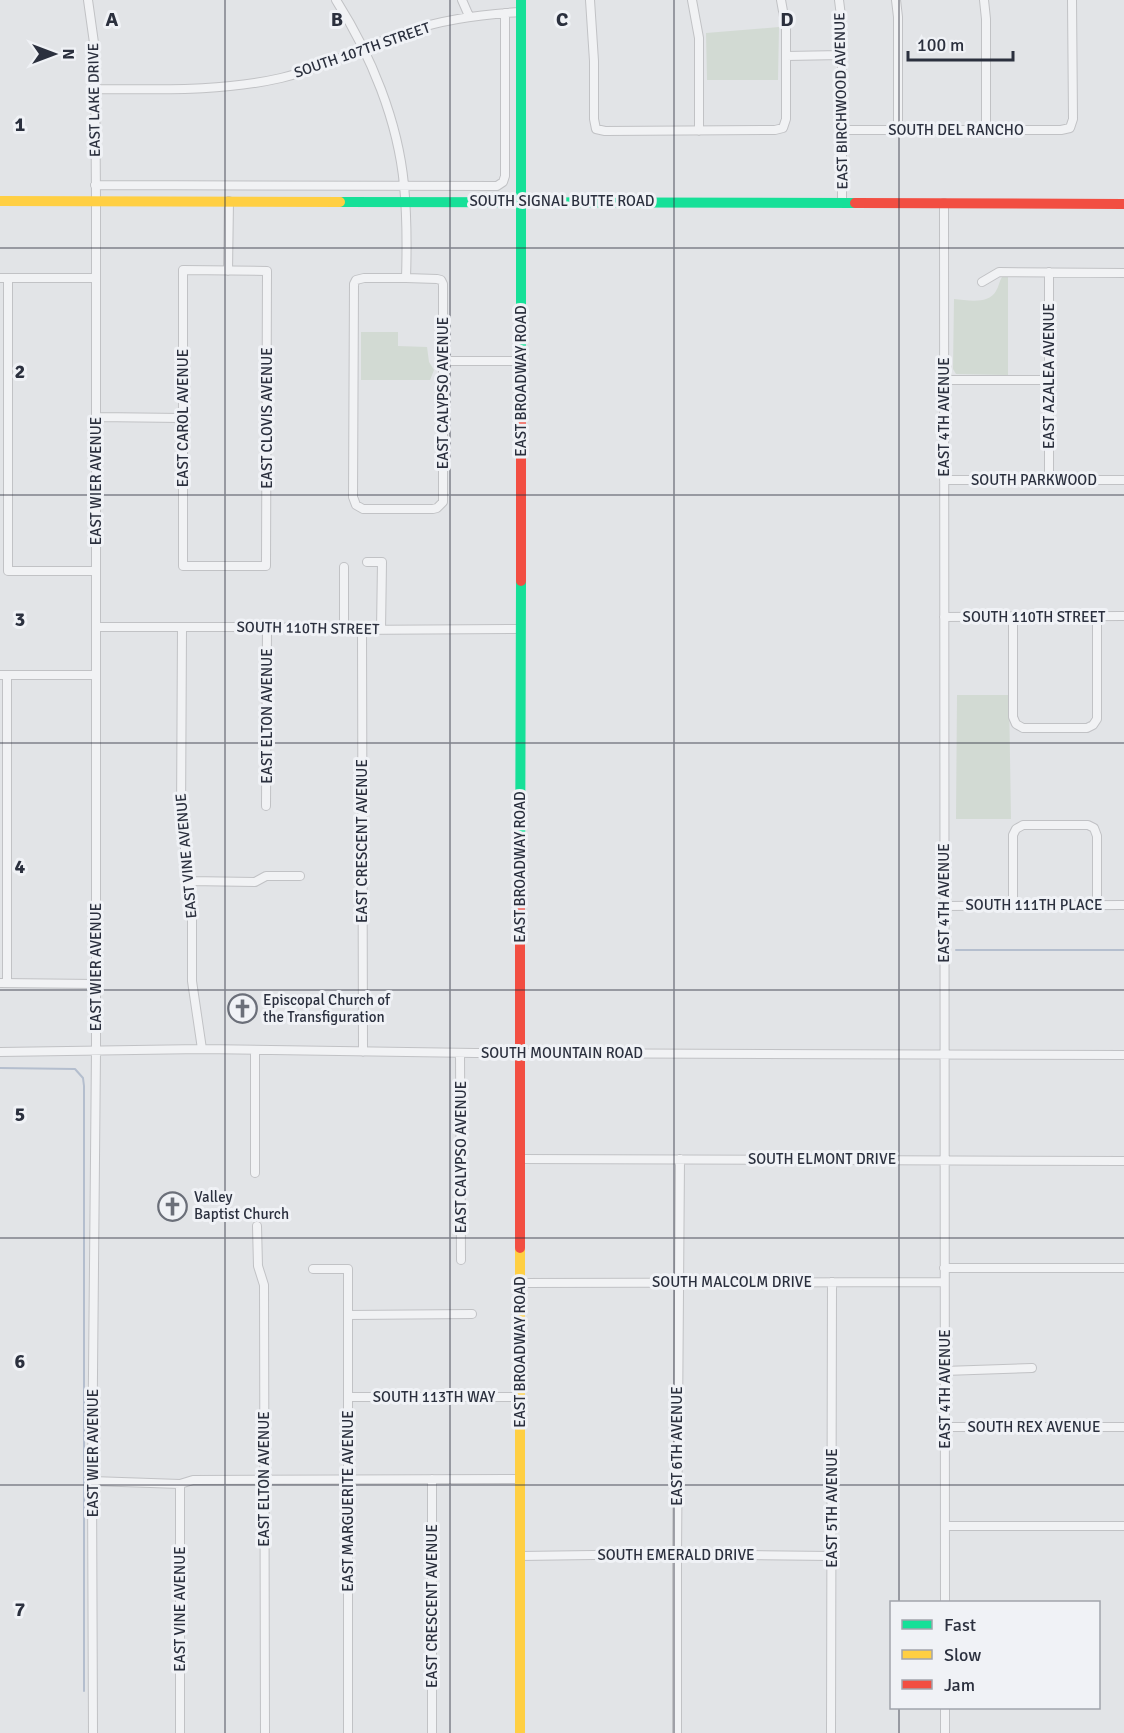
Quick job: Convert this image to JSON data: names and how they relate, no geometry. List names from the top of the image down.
{
  "streets": {
    "main road": ["SOUTH SIGNAL BUTTE ROAD", "EAST BROADWAY ROAD"],
    "street": [
      "SOUTH 107TH STREET",
      "EAST LAKE DRIVE",
      "EAST BIRCHWOOD AVENUE",
      "SOUTH DEL RANCHO",
      "EAST AZALEA AVENUE",
      "EAST CALYPSO AVENUE",
      "EAST 4TH AVENUE",
      "EAST CAROL AVENUE",
      "EAST CLOVIS AVENUE",
      "SOUTH PARKWOOD",
      "EAST WIER AVENUE",
      "SOUTH 110TH STREET",
      "EAST ELTON AVENUE",
      "EAST CRESCENT AVENUE",
      "EAST VINE AVENUE",
      "SOUTH 111TH PLACE",
      "SOUTH MOUNTAIN ROAD",
      "SOUTH ELMONT DRIVE",
      "SOUTH MALCOLM DRIVE",
      "SOUTH 113TH WAY",
      "SOUTH REX AVENUE",
      "EAST 6TH AVENUE",
      "EAST MARGUERITE AVENUE",
      "EAST 5TH AVENUE",
      "SOUTH EMERALD DRIVE"
    ]
  },
  "crossings": [
    ["SOUTH 107TH STREET", "EAST LAKE DRIVE"],
    ["SOUTH 107TH STREET", "SOUTH SIGNAL BUTTE ROAD"],
    ["SOUTH 107TH STREET", "EAST BROADWAY ROAD"],
    ["EAST LAKE DRIVE", "SOUTH SIGNAL BUTTE ROAD"],
    ["EAST LAKE DRIVE", "EAST WIER AVENUE"],
    ["EAST BIRCHWOOD AVENUE", "SOUTH DEL RANCHO"],
    ["EAST BIRCHWOOD AVENUE", "SOUTH SIGNAL BUTTE ROAD"],
    ["SOUTH SIGNAL BUTTE ROAD", "EAST BROADWAY ROAD"],
    ["SOUTH SIGNAL BUTTE ROAD", "EAST 4TH AVENUE"],
    ["SOUTH SIGNAL BUTTE ROAD", "EAST WIER AVENUE"],
    ["EAST AZALEA AVENUE", "SOUTH PARKWOOD"],
    ["EAST BROADWAY ROAD", "SOUTH 110TH STREET"],
    ["EAST BROADWAY ROAD", "SOUTH MOUNTAIN ROAD"],
    ["EAST BROADWAY ROAD", "SOUTH ELMONT DRIVE"],
    ["EAST BROADWAY ROAD", "SOUTH MALCOLM DRIVE"],
    ["EAST BROADWAY ROAD", "SOUTH 113TH WAY"],
    ["EAST BROADWAY ROAD", "SOUTH EMERALD DRIVE"],
    ["EAST CALYPSO AVENUE", "SOUTH MOUNTAIN ROAD"],
    ["EAST 4TH AVENUE", "SOUTH PARKWOOD"],
    ["EAST 4TH AVENUE", "SOUTH 110TH STREET"],
    ["EAST 4TH AVENUE", "SOUTH 111TH PLACE"],
    ["EAST 4TH AVENUE", "SOUTH MOUNTAIN ROAD"],
    ["EAST 4TH AVENUE", "SOUTH ELMONT DRIVE"],
    ["EAST 4TH AVENUE", "SOUTH MALCOLM DRIVE"],
    ["EAST 4TH AVENUE", "SOUTH REX AVENUE"],
    ["EAST CAROL AVENUE", "EAST CLOVIS AVENUE"],
    ["EAST WIER AVENUE", "SOUTH 110TH STREET"],
    ["EAST WIER AVENUE", "SOUTH MOUNTAIN ROAD"],
    ["SOUTH 110TH STREET", "EAST ELTON AVENUE"],
    ["SOUTH 110TH STREET", "EAST CRESCENT AVENUE"],
    ["SOUTH 110TH STREET", "EAST VINE AVENUE"],
    ["EAST CRESCENT AVENUE", "SOUTH MOUNTAIN ROAD"],
    ["EAST VINE AVENUE", "SOUTH MOUNTAIN ROAD"],
    ["SOUTH ELMONT DRIVE", "EAST 6TH AVENUE"],
    ["SOUTH MALCOLM DRIVE", "EAST 6TH AVENUE"],
    ["SOUTH MALCOLM DRIVE", "EAST 5TH AVENUE"],
    ["SOUTH 113TH WAY", "EAST MARGUERITE AVENUE"],
    ["EAST 6TH AVENUE", "SOUTH EMERALD DRIVE"],
    ["EAST 5TH AVENUE", "SOUTH EMERALD DRIVE"]
  ],
  "places": {
    "church": ["Episcopal Church of the Transfiguration", "Valley Baptist Church"]
  },
  "legend": ["Fast", "Slow", "Jam"],
  "scale_bar": "100 m",
  "north": "right",
  "grid": {
    "columns": [
      "A",
      "B",
      "C",
      "D"
    ],
    "rows": [
      "1",
      "2",
      "3",
      "4",
      "5",
      "6",
      "7"
    ]
  }
}
